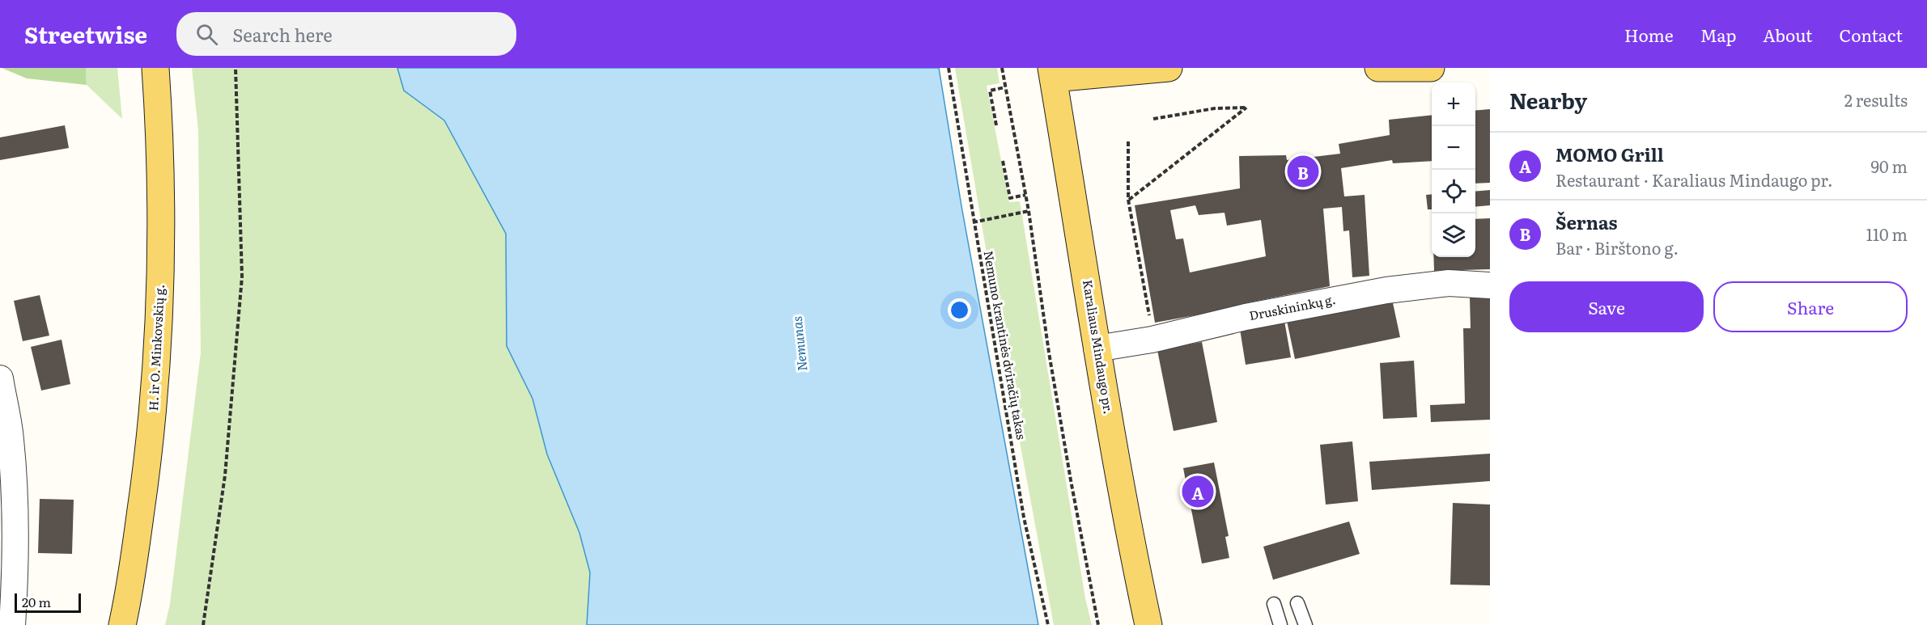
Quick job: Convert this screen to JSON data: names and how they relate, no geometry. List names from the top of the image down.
{
  "streets": {
    "main road": ["Karaliaus Mindaugo pr.", "H. ir O. Minkovskių g."],
    "street": ["Druskininkų g."],
    "path": ["Nemuno krantinės dviračių takas"]
  },
  "crossings": [
    ["Druskininkų g.", "Karaliaus Mindaugo pr."]
  ],
  "water": ["Nemunas"],
  "scale_bar": "20 m",
  "page": {
    "header": "Streetwise",
    "search": "Search here",
    "nav": [
      "Home",
      "Map",
      "About",
      "Contact"
    ],
    "heading": ["Nearby", "2 results"],
    "map_buttons": ["+", "−"],
    "list": [
      {
        "mark": "A",
        "name": "MOMO Grill",
        "note": "Restaurant · Karaliaus Mindaugo pr.",
        "value": "90 m"
      },
      {
        "mark": "B",
        "name": "Šernas",
        "note": "Bar · Birštono g.",
        "value": "110 m"
      }
    ],
    "pins": ["B", "A"],
    "buttons": ["Save", "Share"],
    "scale": "20 m"
  }
}
